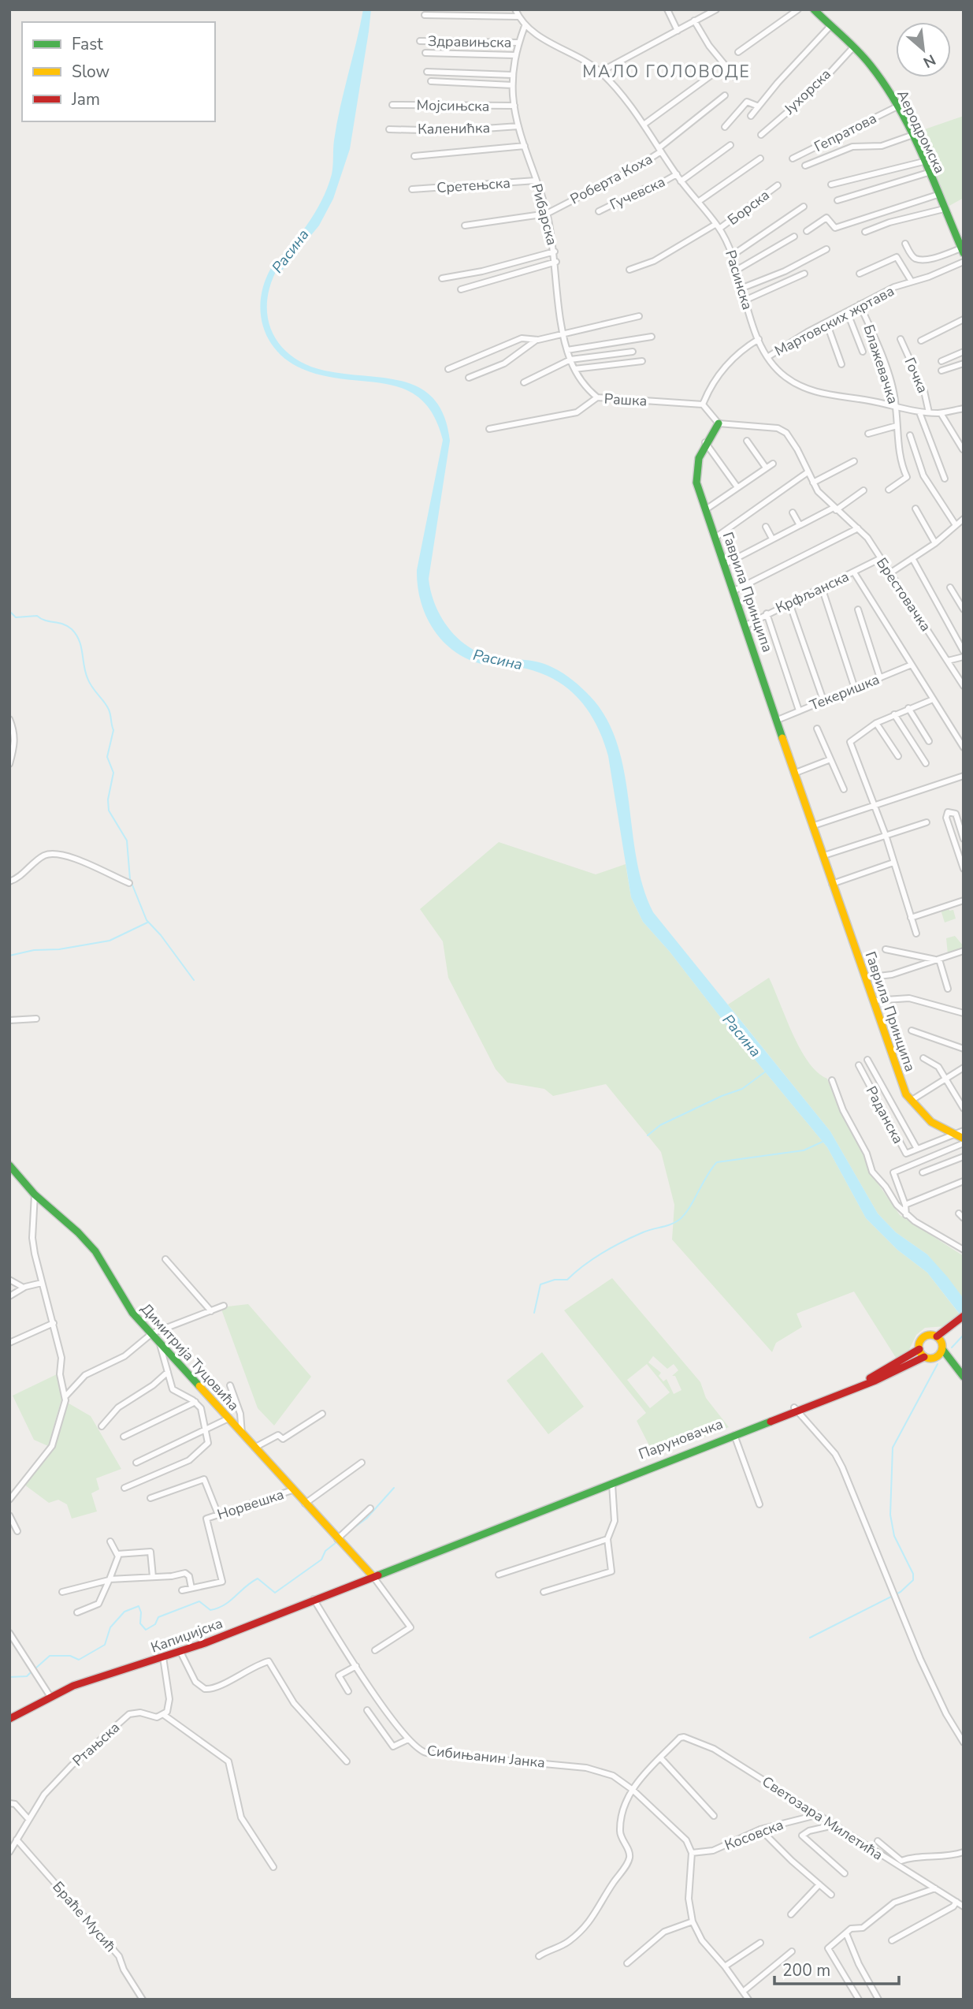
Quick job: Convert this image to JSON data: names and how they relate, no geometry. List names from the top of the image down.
{
  "streets": {
    "main road": [
      "Аеродромска",
      "Гаврила Принципа",
      "Димитрија Туцовића",
      "Паруновачка",
      "Капиџијска"
    ],
    "street": [
      "Здравињска",
      "Јухорска",
      "Мојсињска",
      "Каленићка",
      "Гепратова",
      "Роберта Коха",
      "Сретењска",
      "Гучевска",
      "Борска",
      "Рибарска",
      "Расинска",
      "Мартовских жртава",
      "Блажевачка",
      "Гочка",
      "Рашка",
      "Крфљанска",
      "Брестовачка",
      "Текеришка",
      "Раданска",
      "Норвешка",
      "Ртањска",
      "Сибињанин Јанка",
      "Светозара Милетића",
      "Косовска",
      "Браће Мусић"
    ]
  },
  "crossings": [
    ["Здравињска", "Рибарска"],
    ["Јухорска", "Аеродромска"],
    ["Мојсињска", "Рибарска"],
    ["Каленићка", "Рибарска"],
    ["Аеродромска", "Гепратова"],
    ["Роберта Коха", "Рибарска"],
    ["Роберта Коха", "Расинска"],
    ["Сретењска", "Рибарска"],
    ["Гучевска", "Расинска"],
    ["Борска", "Расинска"],
    ["Рибарска", "Расинска"],
    ["Рибарска", "Рашка"],
    ["Расинска", "Мартовских жртава"],
    ["Расинска", "Блажевачка"],
    ["Расинска", "Гочка"],
    ["Мартовских жртава", "Блажевачка"],
    ["Гаврила Принципа", "Крфљанска"],
    ["Гаврила Принципа", "Брестовачка"],
    ["Гаврила Принципа", "Текеришка"],
    ["Гаврила Принципа", "Раданска"],
    ["Крфљанска", "Брестовачка"],
    ["Димитрија Туцовића", "Паруновачка"],
    ["Димитрија Туцовића", "Норвешка"],
    ["Димитрија Туцовића", "Капиџијска"],
    ["Паруновачка", "Капиџијска"],
    ["Капиџијска", "Сибињанин Јанка"],
    ["Ртањска", "Браће Мусић"],
    ["Сибињанин Јанка", "Косовска"],
    ["Светозара Милетића", "Косовска"]
  ],
  "districts": ["МАЛО ГОЛОВОДЕ"],
  "water": ["Расина"],
  "legend": ["Fast", "Slow", "Jam"],
  "scale_bar": "200 m",
  "north": "bottom right"
}
